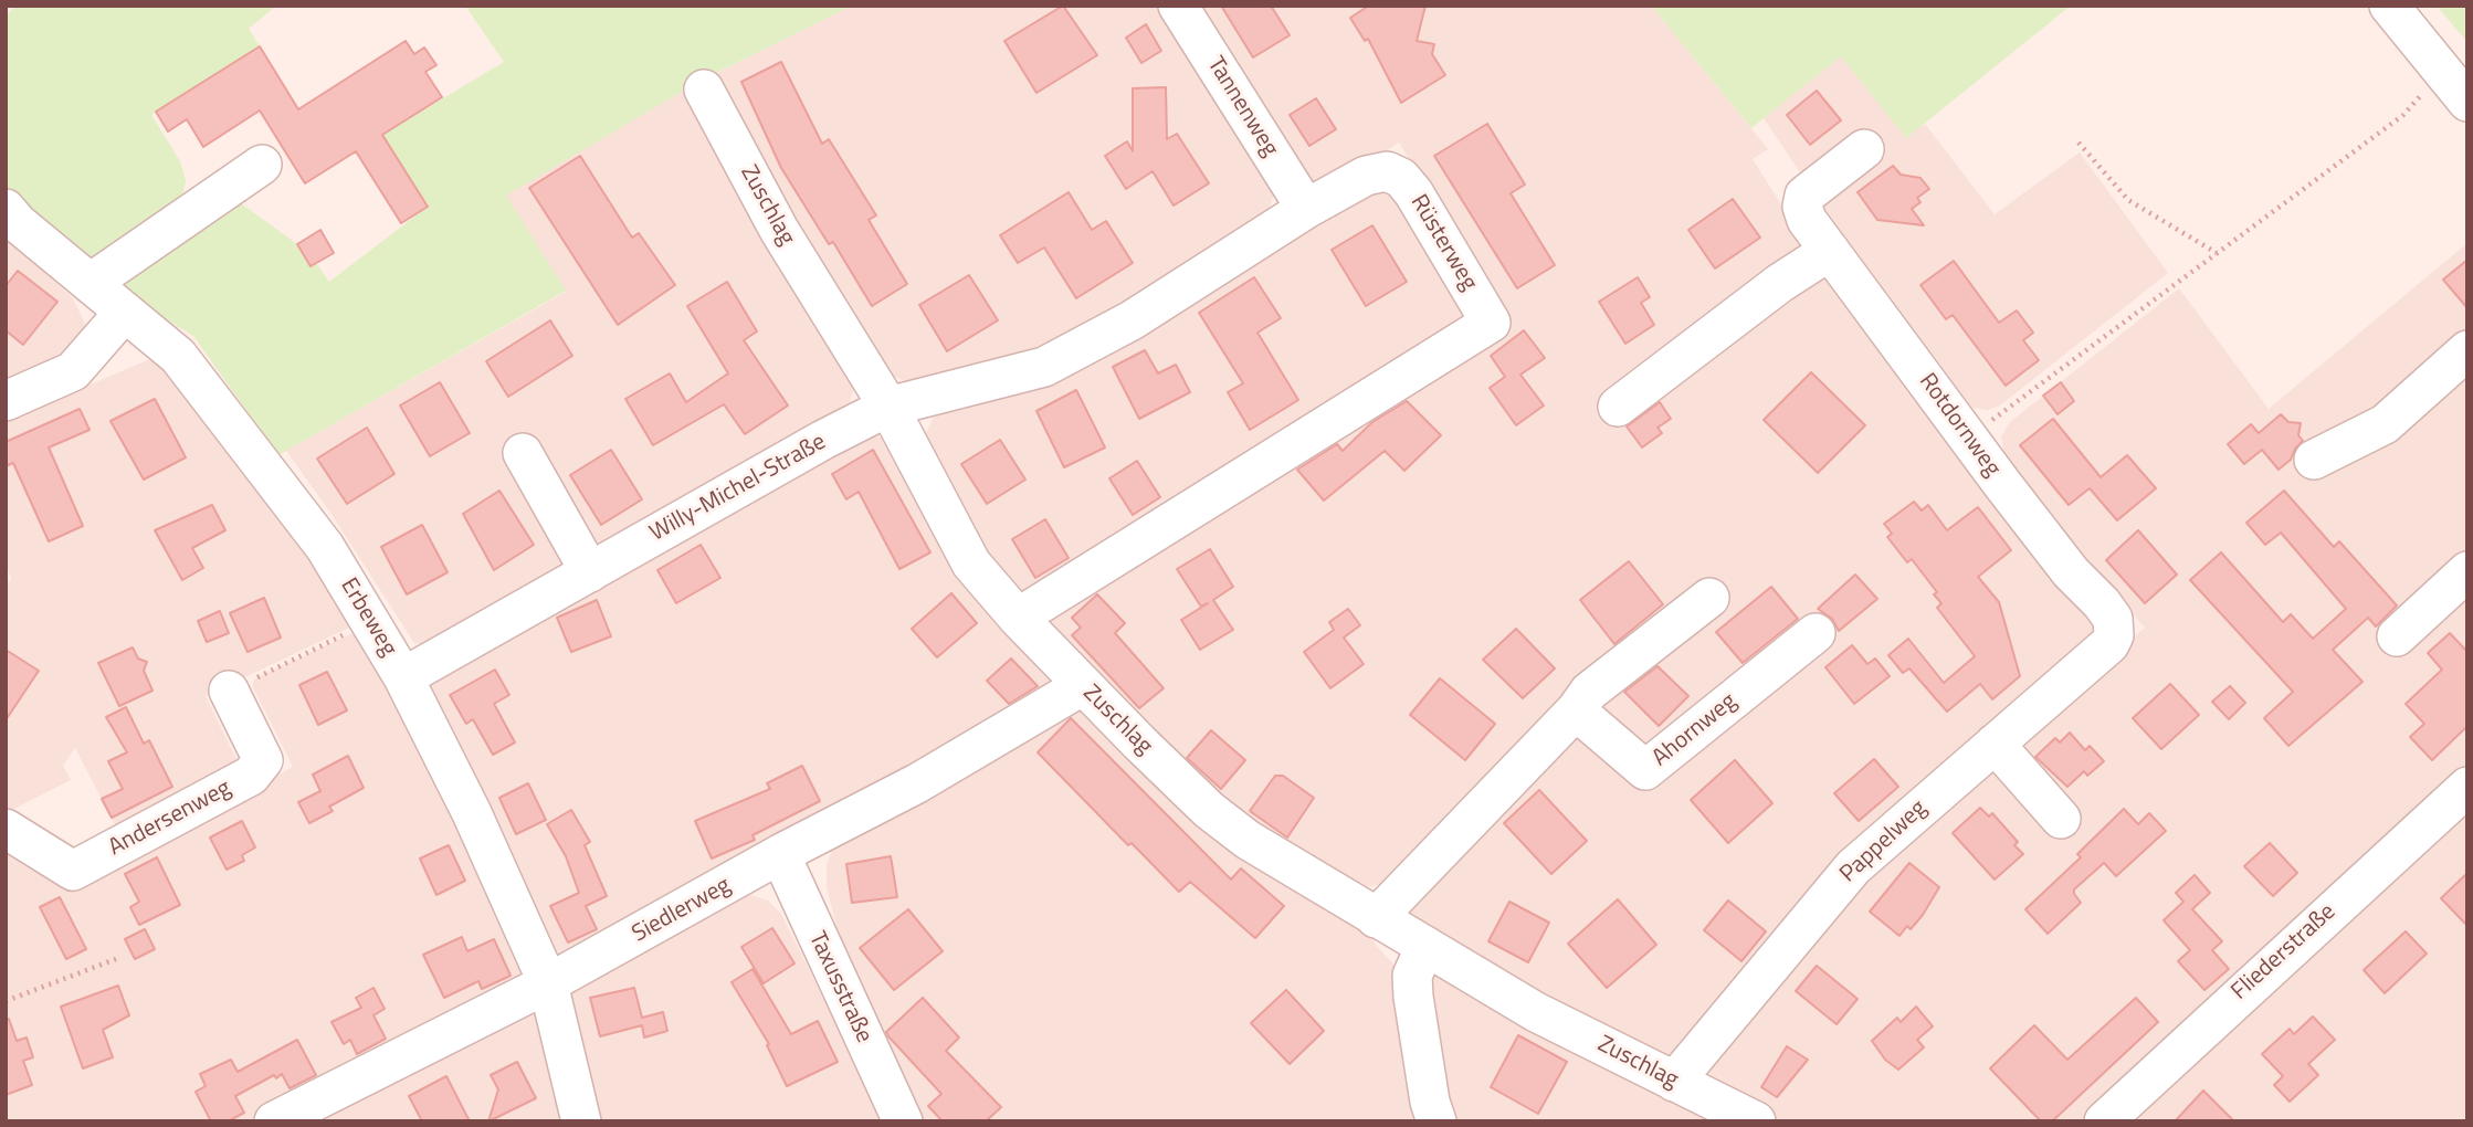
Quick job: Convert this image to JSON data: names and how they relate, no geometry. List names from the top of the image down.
{
  "streets": {
    "street": [
      "Tannenweg",
      "Zuschlag",
      "Rüsterweg",
      "Rotdornweg",
      "Willy-Michel-Straße",
      "Erbeweg",
      "Ahornweg",
      "Andersenweg",
      "Pappelweg",
      "Siedlerweg",
      "Fliederstraße",
      "Taxusstraße"
    ]
  },
  "crossings": [
    ["Tannenweg", "Rüsterweg"],
    ["Zuschlag", "Rüsterweg"],
    ["Zuschlag", "Willy-Michel-Straße"],
    ["Zuschlag", "Pappelweg"],
    ["Zuschlag", "Siedlerweg"],
    ["Rüsterweg", "Willy-Michel-Straße"],
    ["Rotdornweg", "Pappelweg"],
    ["Willy-Michel-Straße", "Erbeweg"],
    ["Erbeweg", "Siedlerweg"],
    ["Siedlerweg", "Taxusstraße"]
  ]
}
